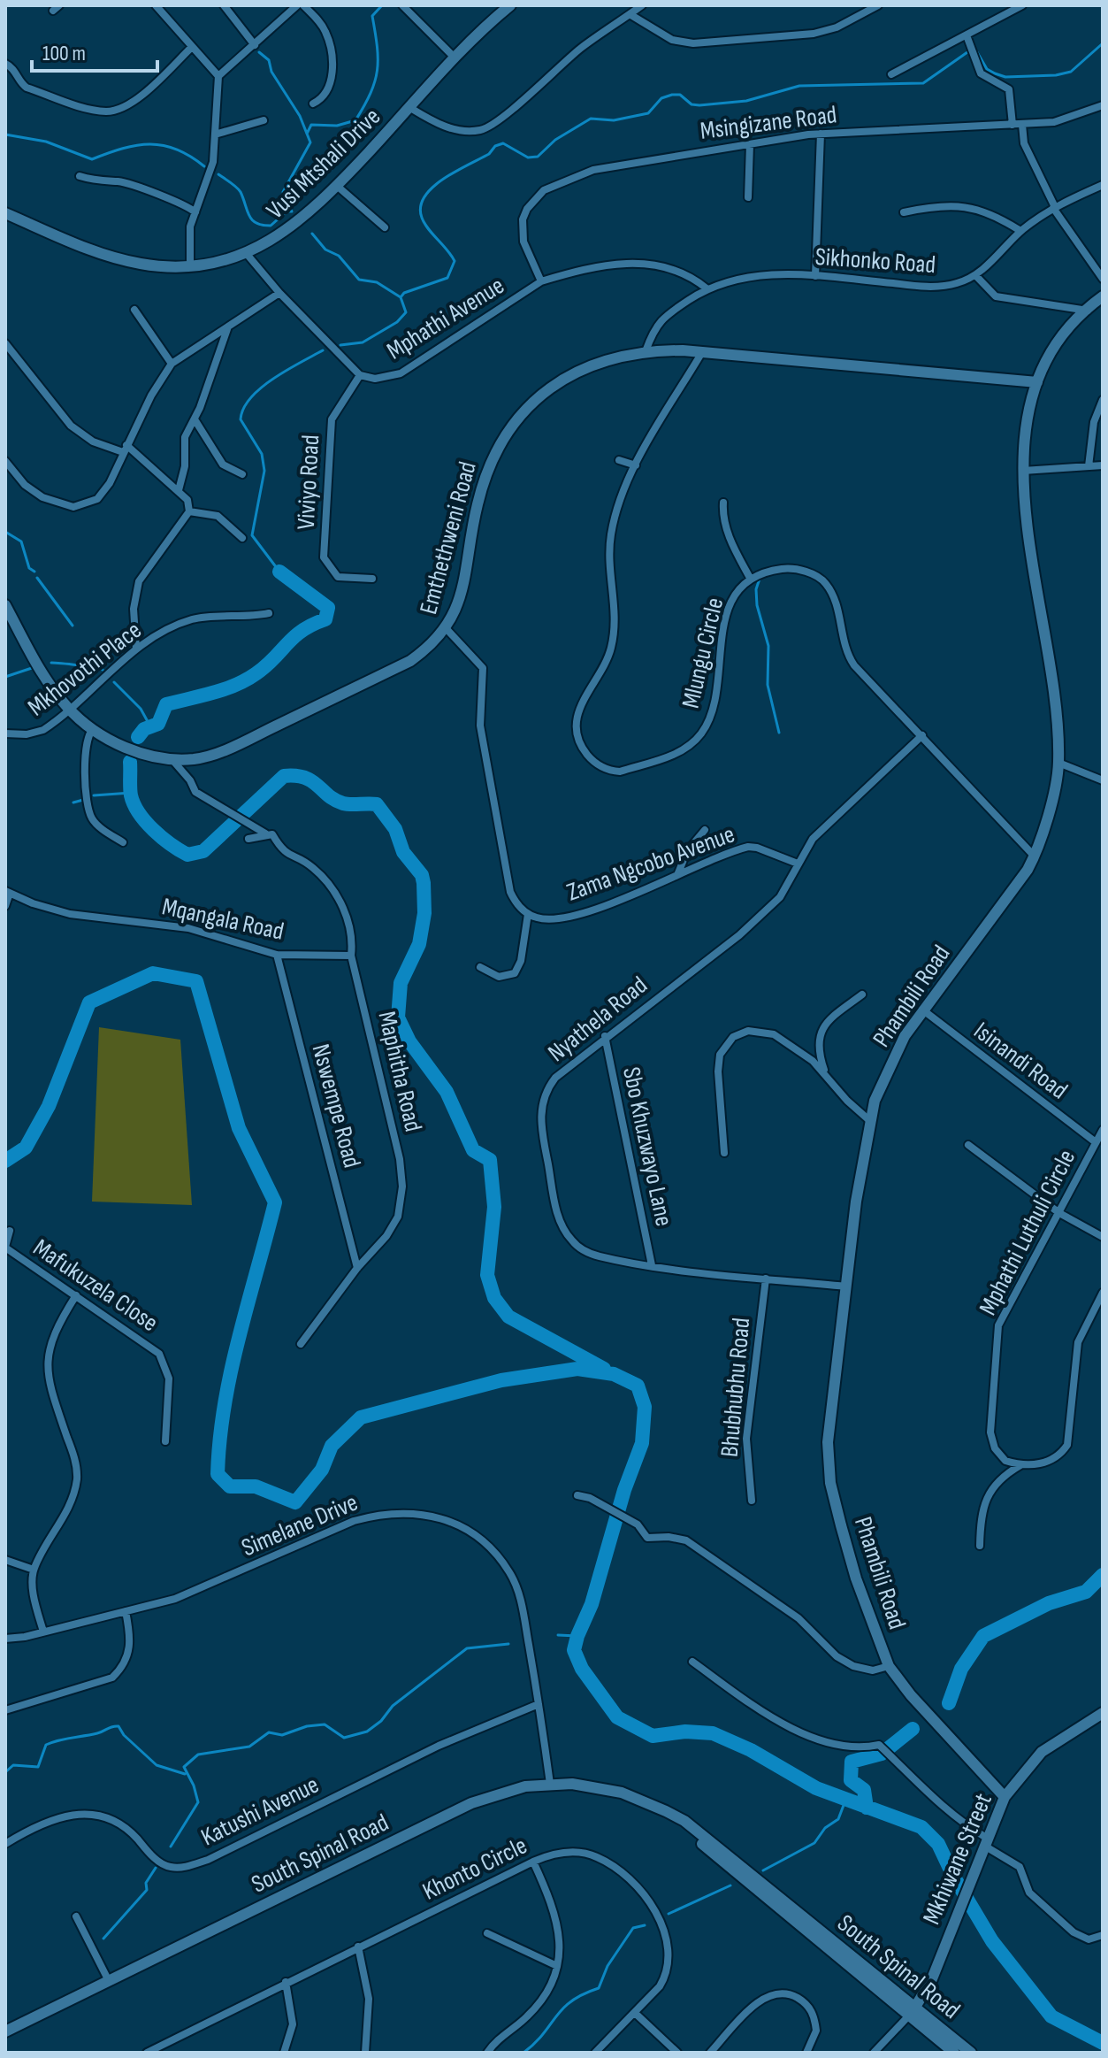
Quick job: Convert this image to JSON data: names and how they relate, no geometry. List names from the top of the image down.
{
  "streets": {
    "street": [
      "Msingizane Road",
      "Vusi Mtshali Drive",
      "Sikhonko Road",
      "Mphathi Avenue",
      "Viviyo Road",
      "Emthethweni Road",
      "Mlungu Circle",
      "Mkhovothi Place",
      "Zama Ngcobo Avenue",
      "Mqangala Road",
      "Phambili Road",
      "Nyathela Road",
      "Isinandi Road",
      "Maphitha Road",
      "Nswempe Road",
      "Sbo Khuzwayo Lane",
      "Mphathi Luthuli Circle",
      "Mafukuzela Close",
      "Bhubhubhu Road",
      "Simelane Drive",
      "Katushi Avenue",
      "South Spinal Road",
      "Mkhiwane Street",
      "Khonto Circle"
    ]
  },
  "crossings": [
    ["Msingizane Road", "Mphathi Avenue"],
    ["Vusi Mtshali Drive", "Mphathi Avenue"],
    ["Sikhonko Road", "Mphathi Avenue"],
    ["Sikhonko Road", "Emthethweni Road"],
    ["Mphathi Avenue", "Viviyo Road"],
    ["Emthethweni Road", "Mlungu Circle"],
    ["Emthethweni Road", "Mkhovothi Place"],
    ["Emthethweni Road", "Phambili Road"],
    ["Emthethweni Road", "Maphitha Road"],
    ["Mlungu Circle", "Phambili Road"],
    ["Mlungu Circle", "Nyathela Road"],
    ["Zama Ngcobo Avenue", "Nyathela Road"],
    ["Mqangala Road", "Maphitha Road"],
    ["Mqangala Road", "Nswempe Road"],
    ["Phambili Road", "Nyathela Road"],
    ["Phambili Road", "Isinandi Road"],
    ["Phambili Road", "Mkhiwane Street"],
    ["Nyathela Road", "Sbo Khuzwayo Lane"],
    ["Nyathela Road", "Bhubhubhu Road"],
    ["Isinandi Road", "Mphathi Luthuli Circle"],
    ["Maphitha Road", "Nswempe Road"],
    ["Simelane Drive", "Katushi Avenue"],
    ["Simelane Drive", "South Spinal Road"],
    ["South Spinal Road", "Mkhiwane Street"]
  ],
  "scale_bar": "100 m"
}
